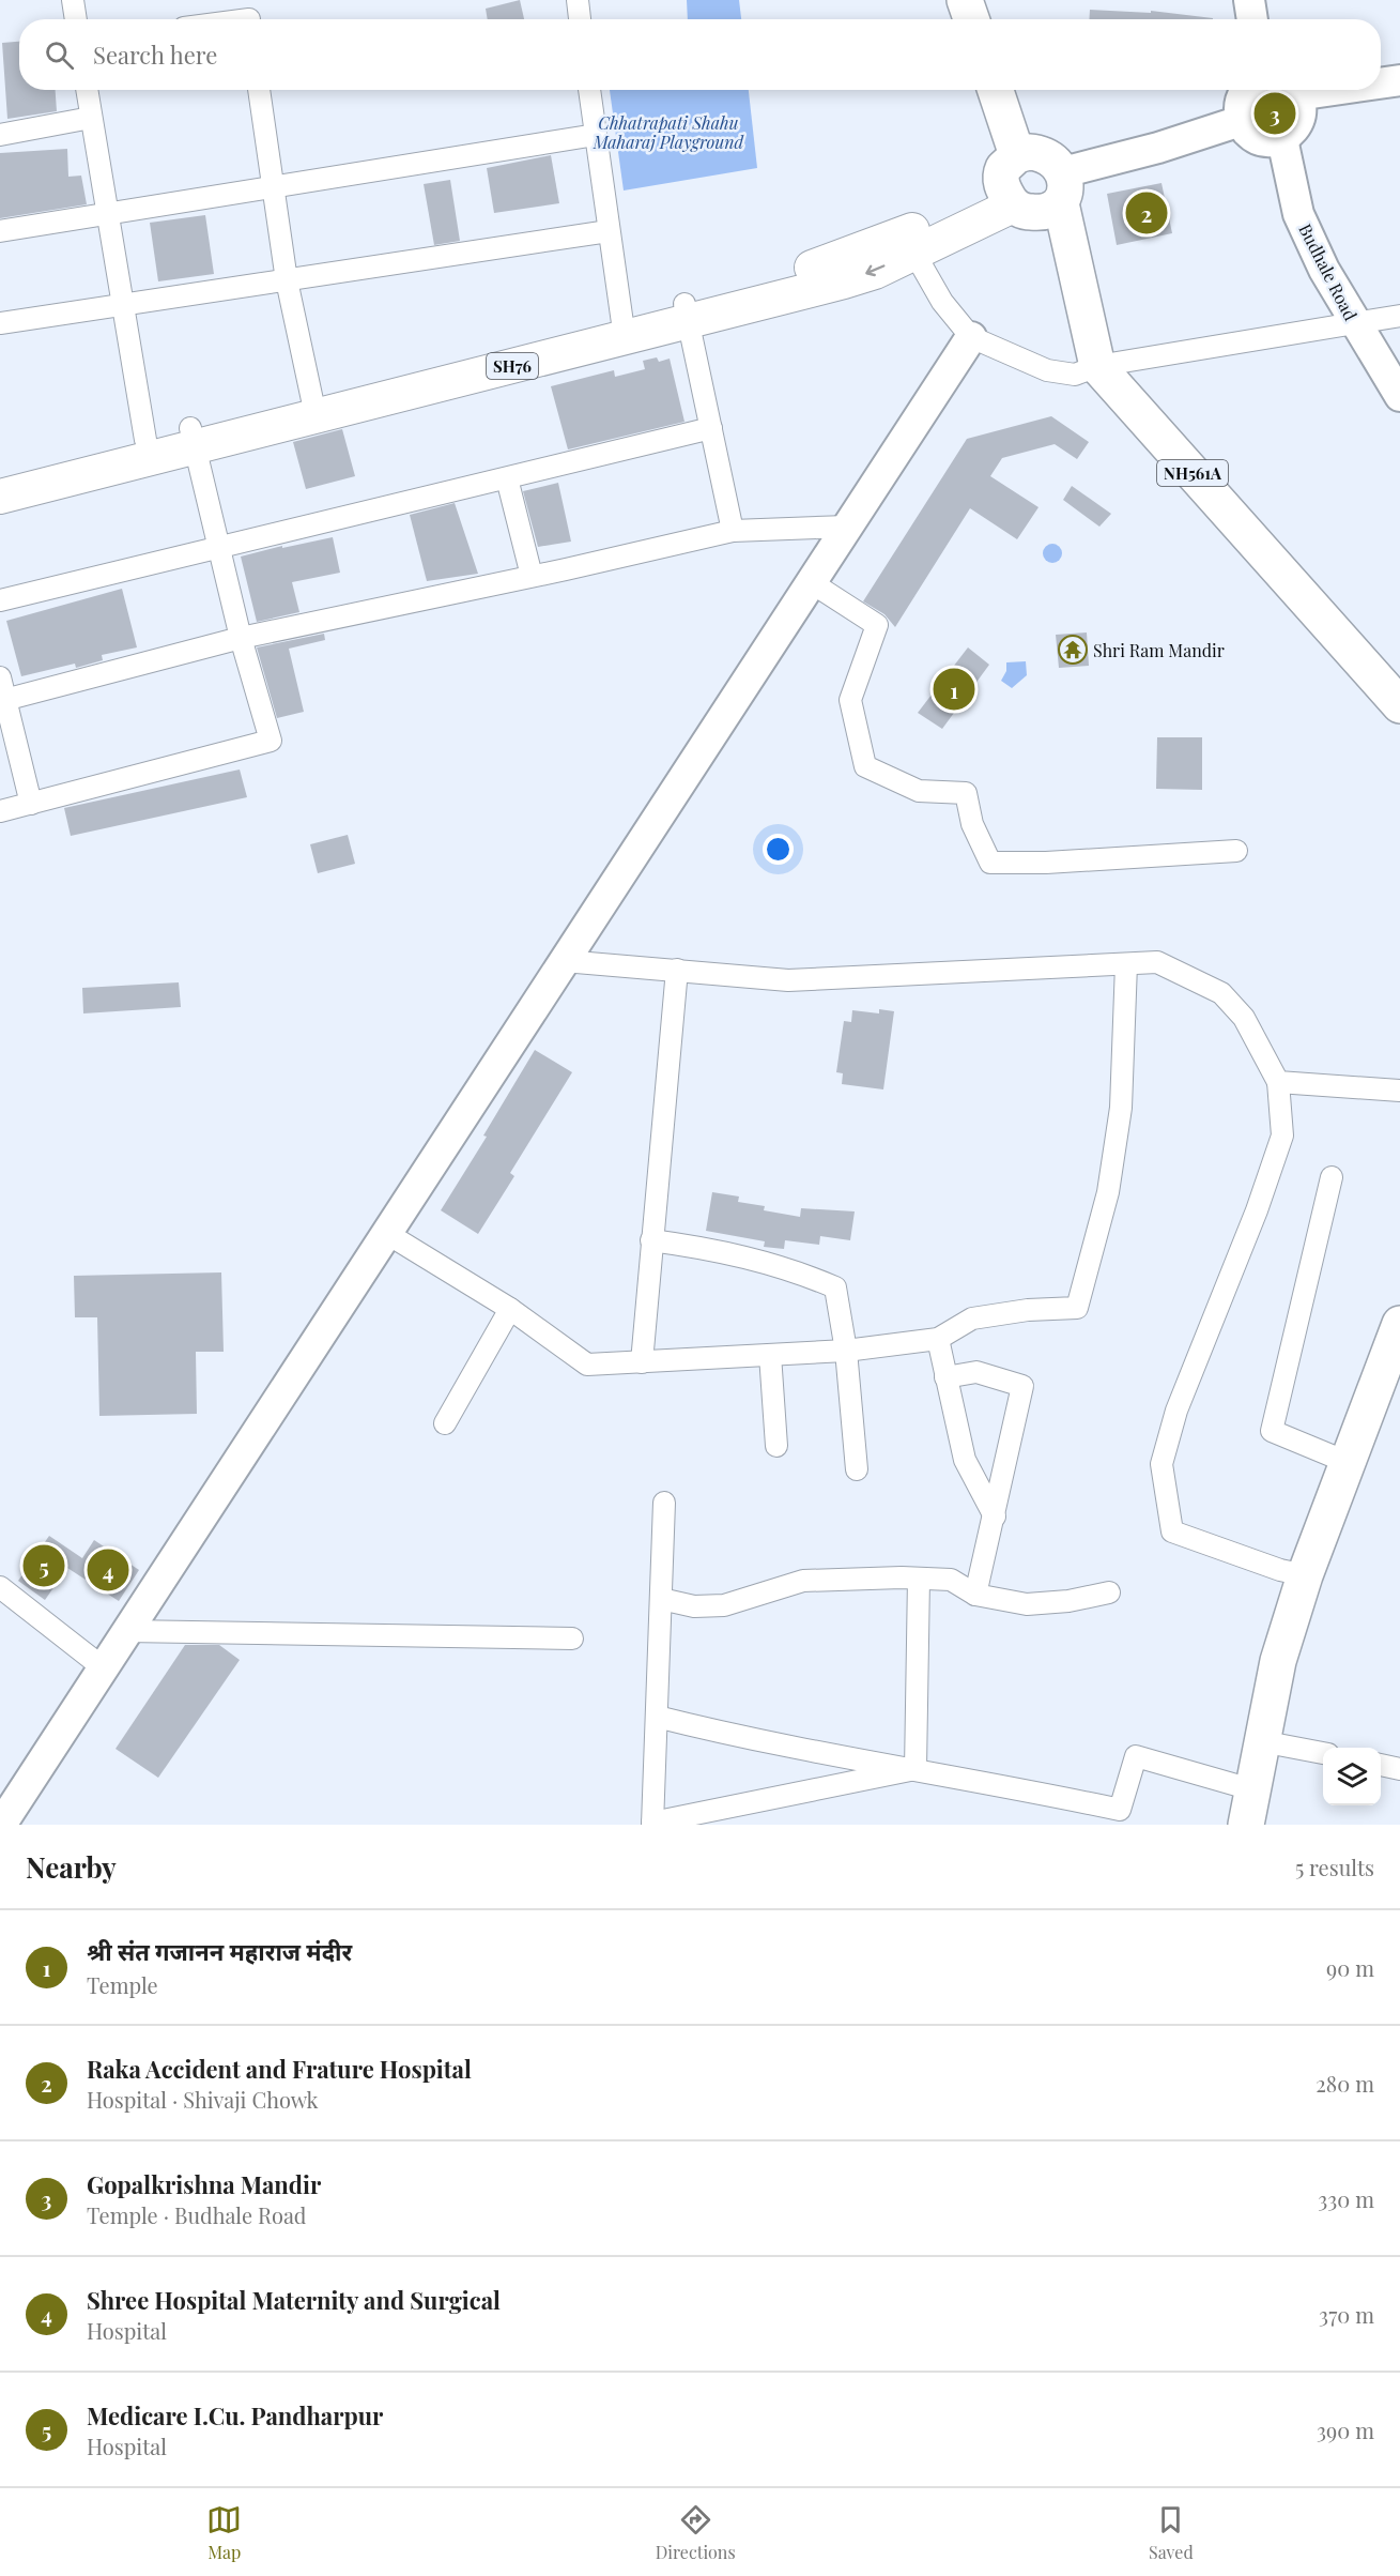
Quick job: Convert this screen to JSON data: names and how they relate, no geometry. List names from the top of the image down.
{
  "streets": {
    "highway": ["NH561A"],
    "main road": ["SH76"],
    "street": ["Budhale Road"]
  },
  "crossings": [
    ["SH76", "NH561A"]
  ],
  "parks": ["Chhatrapati Shahu Maharaj Playground"],
  "places": {
    "temple": ["Shri Ram Mandir"]
  },
  "page": {
    "search": "Search here",
    "pins": [
      "3",
      "2",
      "1",
      "5",
      "4"
    ],
    "heading": ["Nearby", "5 results"],
    "list": [
      {
        "mark": "1",
        "name": "श्री संंत गजानन महाराज मंदीर",
        "note": "Temple",
        "value": "90 m"
      },
      {
        "mark": "2",
        "name": "Raka Accident and Frature Hospital",
        "note": "Hospital · Shivaji Chowk",
        "value": "280 m"
      },
      {
        "mark": "3",
        "name": "Gopalkrishna Mandir",
        "note": "Temple · Budhale Road",
        "value": "330 m"
      },
      {
        "mark": "4",
        "name": "Shree Hospital Maternity and Surgical",
        "note": "Hospital",
        "value": "370 m"
      },
      {
        "mark": "5",
        "name": "Medicare I.Cu. Pandharpur",
        "note": "Hospital",
        "value": "390 m"
      }
    ],
    "nav": ["Map", "Directions", "Saved"]
  }
}
